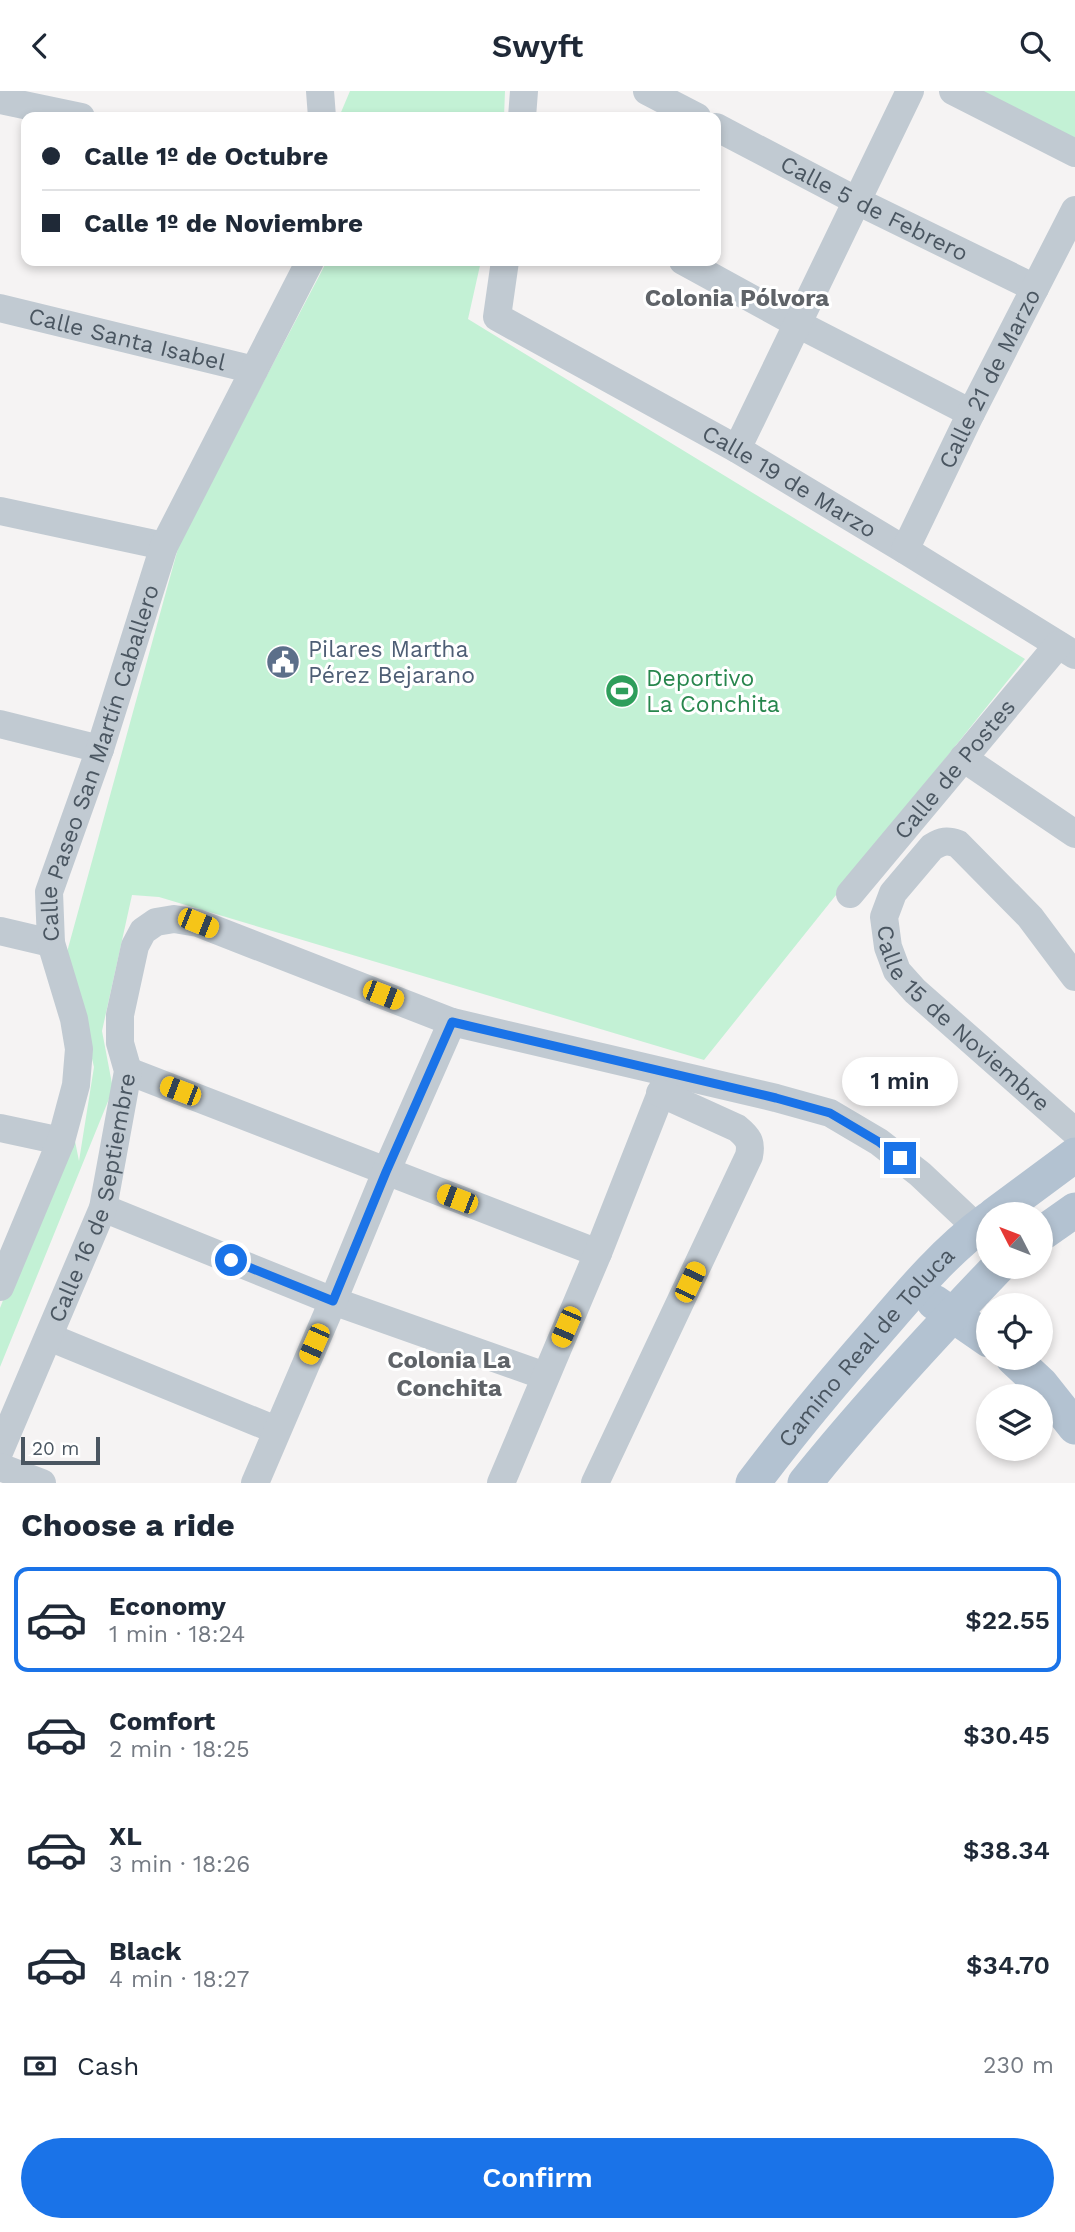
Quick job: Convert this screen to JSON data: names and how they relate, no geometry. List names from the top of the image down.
{
  "streets": {
    "main road": ["Camino Real de Toluca"],
    "street": [
      "Calle 5 de Febrero",
      "Calle Santa Isabel",
      "Calle 21 de Marzo",
      "Calle 19 de Marzo",
      "Calle Paseo San Martín Caballero",
      "Calle de Postes",
      "Calle 15 de Noviembre",
      "Calle 16 de Septiembre"
    ]
  },
  "crossings": [
    ["Calle 5 de Febrero", "Calle 21 de Marzo"],
    ["Calle Santa Isabel", "Calle Paseo San Martín Caballero"],
    ["Calle 21 de Marzo", "Calle 19 de Marzo"],
    ["Calle 19 de Marzo", "Calle de Postes"]
  ],
  "districts": ["Colonia Pólvora", "Colonia La Conchita"],
  "places": {
    "public building": ["Pilares Martha Pérez Bejarano"],
    "sports": ["Deportivo La Conchita"]
  },
  "scale_bar": "20 m",
  "north": "top left",
  "page": {
    "header": "Swyft",
    "banner": ["Calle 1º de Octubre", "Calle 1º de Noviembre"],
    "bubble": "1 min",
    "scale": "20 m",
    "heading": "Choose a ride",
    "list": [
      {
        "name": "Economy",
        "note": "1 min · 18:24",
        "value": "$22.55"
      },
      {
        "name": "Comfort",
        "note": "2 min · 18:25",
        "value": "$30.45"
      },
      {
        "name": "XL",
        "note": "3 min · 18:26",
        "value": "$38.34"
      },
      {
        "name": "Black",
        "note": "4 min · 18:27",
        "value": "$34.70"
      }
    ],
    "pay": ["Cash", "230 m"],
    "buttons": "Confirm"
  }
}
